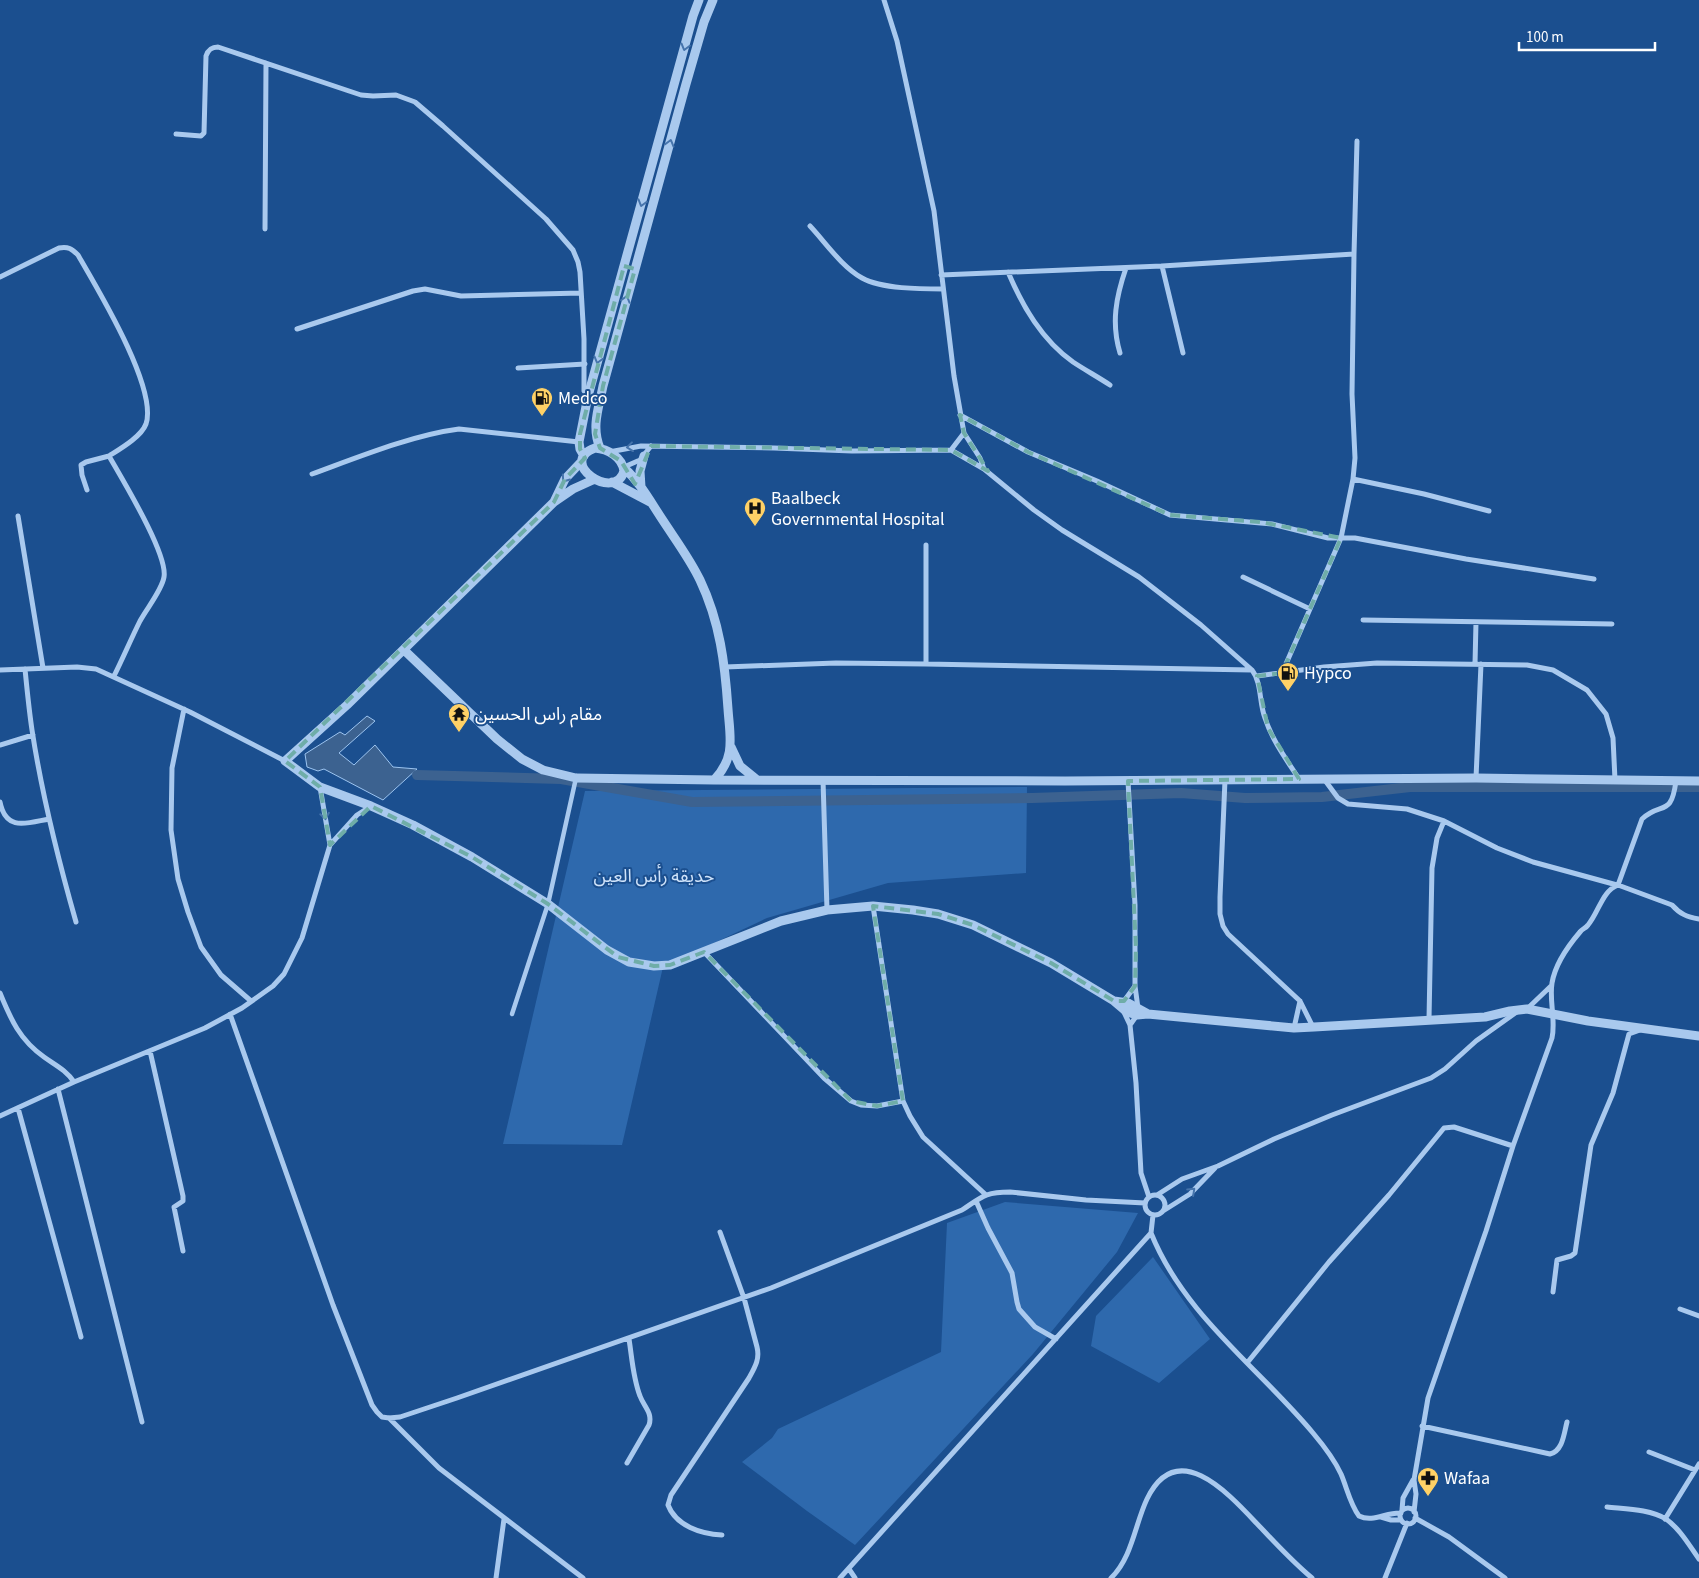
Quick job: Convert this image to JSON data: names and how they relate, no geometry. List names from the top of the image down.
{
  "parks": ["حديقة رأس العين"],
  "places": {
    "fuel station": ["Medco", "Hypco"],
    "hospital": ["Baalbeck Governmental Hospital"],
    "temple": ["مقام راس الحسين"],
    "pharmacy": ["Wafaa"]
  },
  "scale_bar": "100 m"
}
